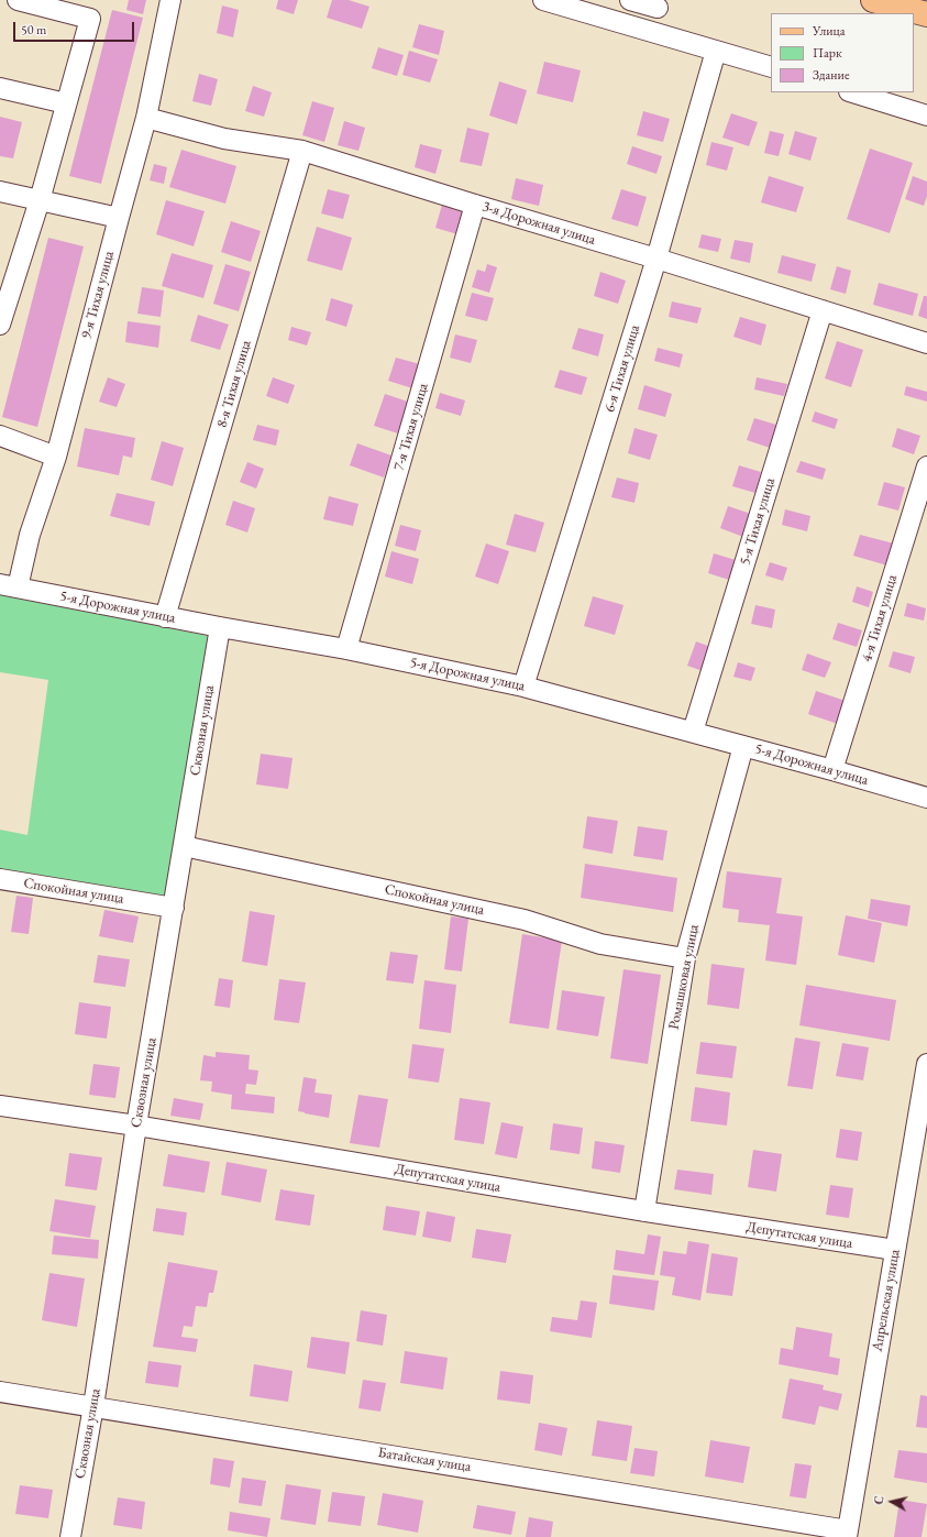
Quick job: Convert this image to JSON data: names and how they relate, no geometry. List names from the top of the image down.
{
  "streets": {
    "street": [
      "3-я Дорожная улица",
      "9-я Тихая улица",
      "6-я Тихая улица",
      "8-я Тихая улица",
      "7-я Тихая улица",
      "5-я Тихая улица",
      "5-я Дорожная улица",
      "4-я Тихая улица",
      "Сквозная улица",
      "Спокойная улица",
      "Ромашковая улица",
      "Депутатская улица",
      "Апрельская улица",
      "Батайская улица"
    ]
  },
  "crossings": [
    ["3-я Дорожная улица", "9-я Тихая улица"],
    ["3-я Дорожная улица", "6-я Тихая улица"],
    ["3-я Дорожная улица", "8-я Тихая улица"],
    ["3-я Дорожная улица", "7-я Тихая улица"],
    ["3-я Дорожная улица", "5-я Тихая улица"],
    ["9-я Тихая улица", "5-я Дорожная улица"],
    ["6-я Тихая улица", "5-я Дорожная улица"],
    ["8-я Тихая улица", "5-я Дорожная улица"],
    ["7-я Тихая улица", "5-я Дорожная улица"],
    ["5-я Тихая улица", "5-я Дорожная улица"],
    ["5-я Дорожная улица", "4-я Тихая улица"],
    ["5-я Дорожная улица", "Сквозная улица"],
    ["5-я Дорожная улица", "Ромашковая улица"],
    ["Сквозная улица", "Спокойная улица"],
    ["Сквозная улица", "Депутатская улица"],
    ["Сквозная улица", "Батайская улица"],
    ["Спокойная улица", "Ромашковая улица"],
    ["Ромашковая улица", "Депутатская улица"],
    ["Депутатская улица", "Апрельская улица"],
    ["Апрельская улица", "Батайская улица"]
  ],
  "legend": ["Улица", "Парк", "Здание"],
  "scale_bar": "50 m",
  "north": "left"
}
